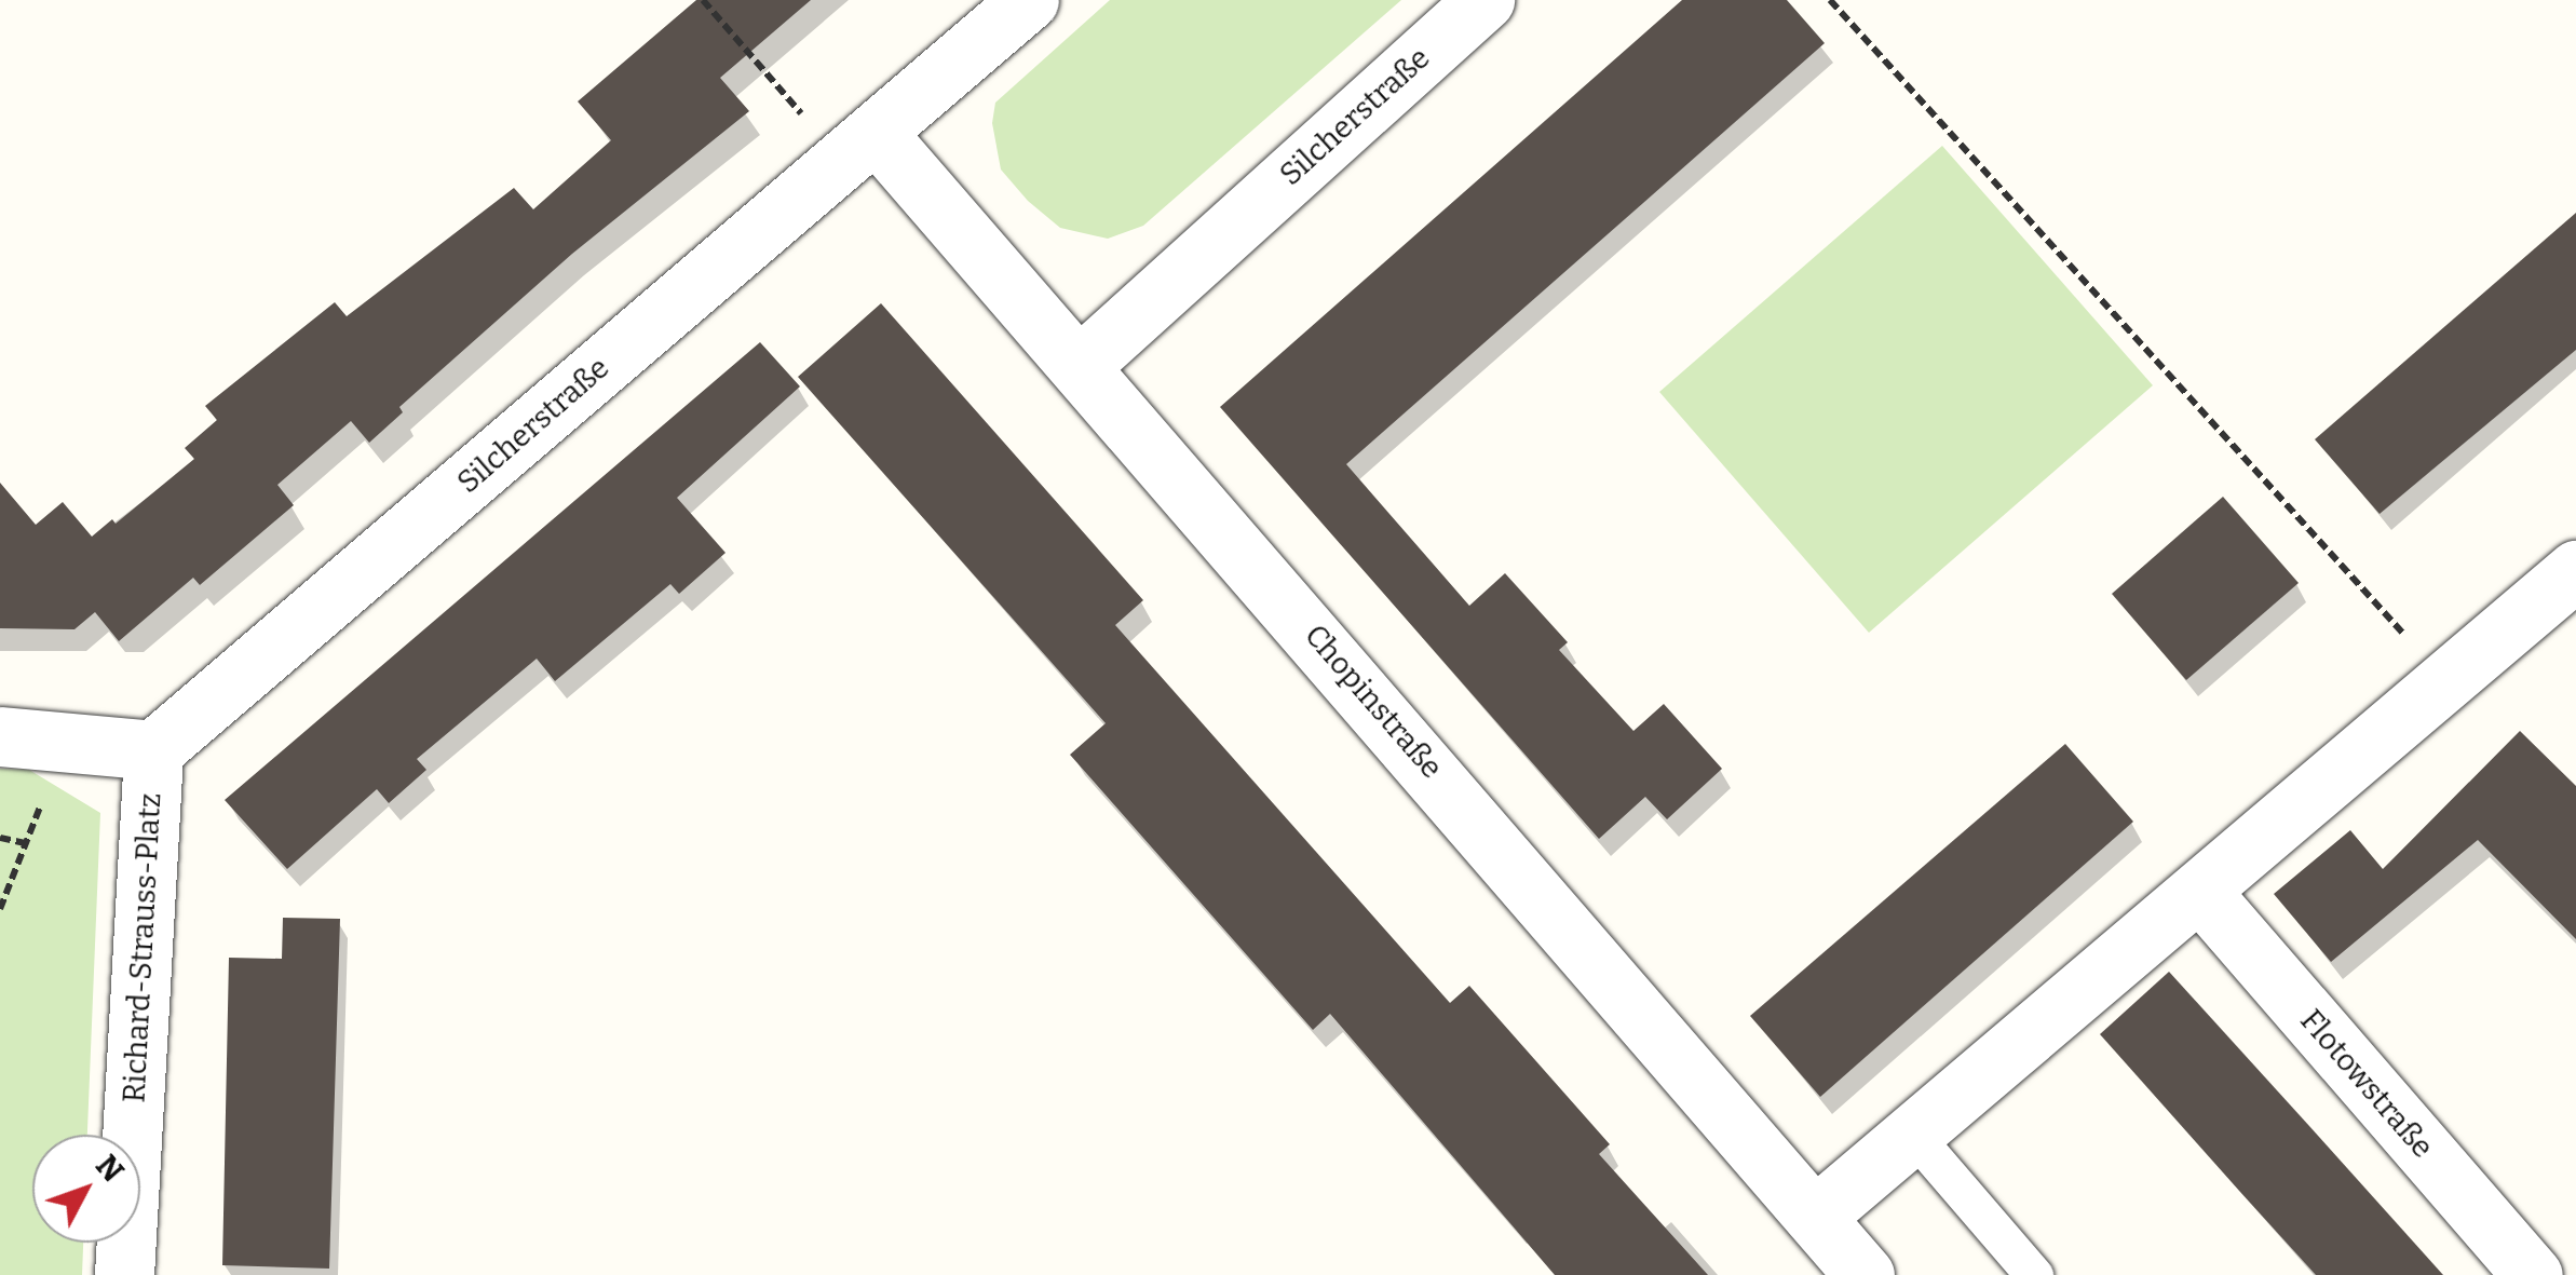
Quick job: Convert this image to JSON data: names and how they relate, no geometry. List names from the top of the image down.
{
  "streets": {
    "street": [
      "Silcherstraße",
      "Chopinstraße",
      "Richard-Strauss-Platz",
      "Flotowstraße"
    ]
  },
  "crossings": [
    ["Silcherstraße", "Chopinstraße"],
    ["Silcherstraße", "Richard-Strauss-Platz"]
  ],
  "north": "top right"
}
